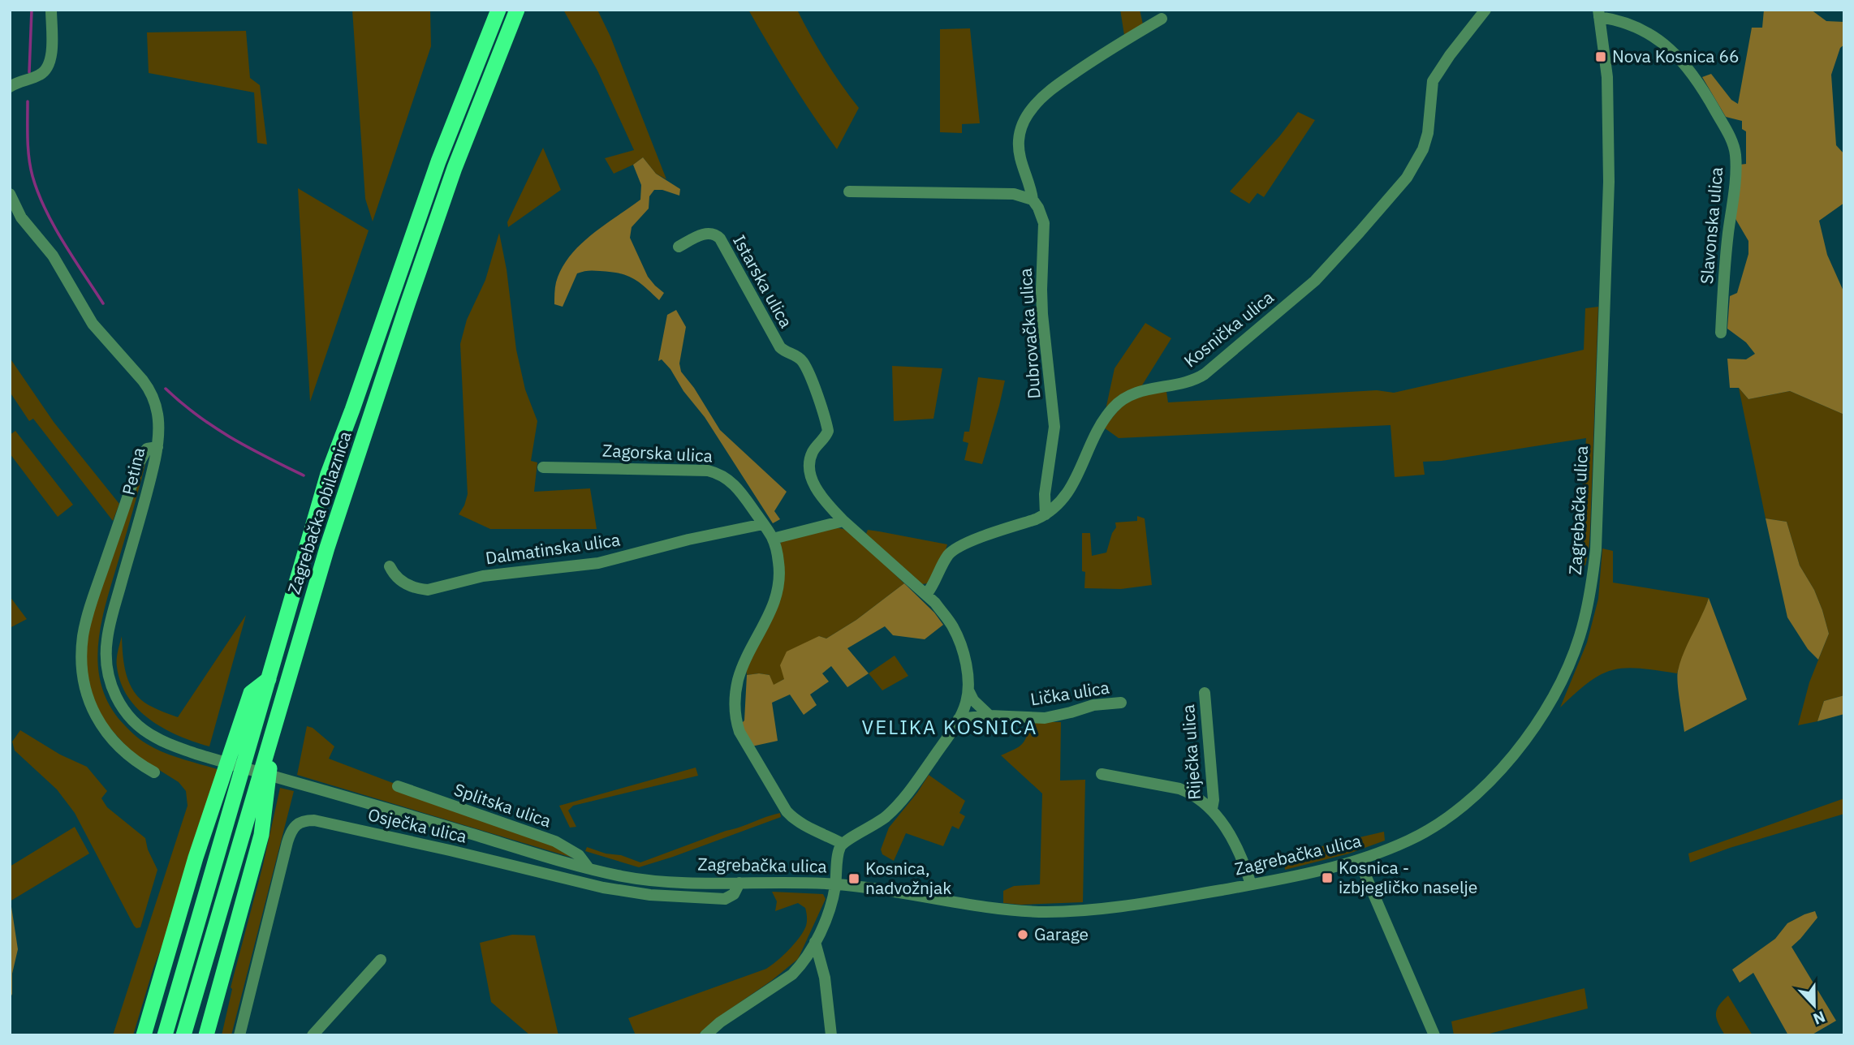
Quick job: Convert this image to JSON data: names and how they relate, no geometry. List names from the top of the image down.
{
  "streets": {
    "highway": ["Zagrebačka obilaznica"],
    "street": [
      "Slavonska ulica",
      "Istarska ulica",
      "Kosnička ulica",
      "Dubrovačka ulica",
      "Zagorska ulica",
      "Petina",
      "Zagrebačka ulica",
      "Dalmatinska ulica",
      "Lička ulica",
      "Riječka ulica",
      "Splitska ulica",
      "Osječka ulica"
    ]
  },
  "crossings": [
    ["Slavonska ulica", "Zagrebačka ulica"],
    ["Kosnička ulica", "Dubrovačka ulica"],
    ["Zagorska ulica", "Dalmatinska ulica"],
    ["Petina", "Zagrebačka ulica"],
    ["Zagrebačka ulica", "Riječka ulica"],
    ["Zagrebačka ulica", "Splitska ulica"],
    ["Zagrebačka ulica", "Osječka ulica"]
  ],
  "districts": ["VELIKA KOSNICA"],
  "places": {
    "transit": ["Nova Kosnica 66", "Kosnica - izbjegličko naselje", "Kosnica, nadvožnjak"],
    "other": ["Garage"]
  },
  "north": "bottom"
}
